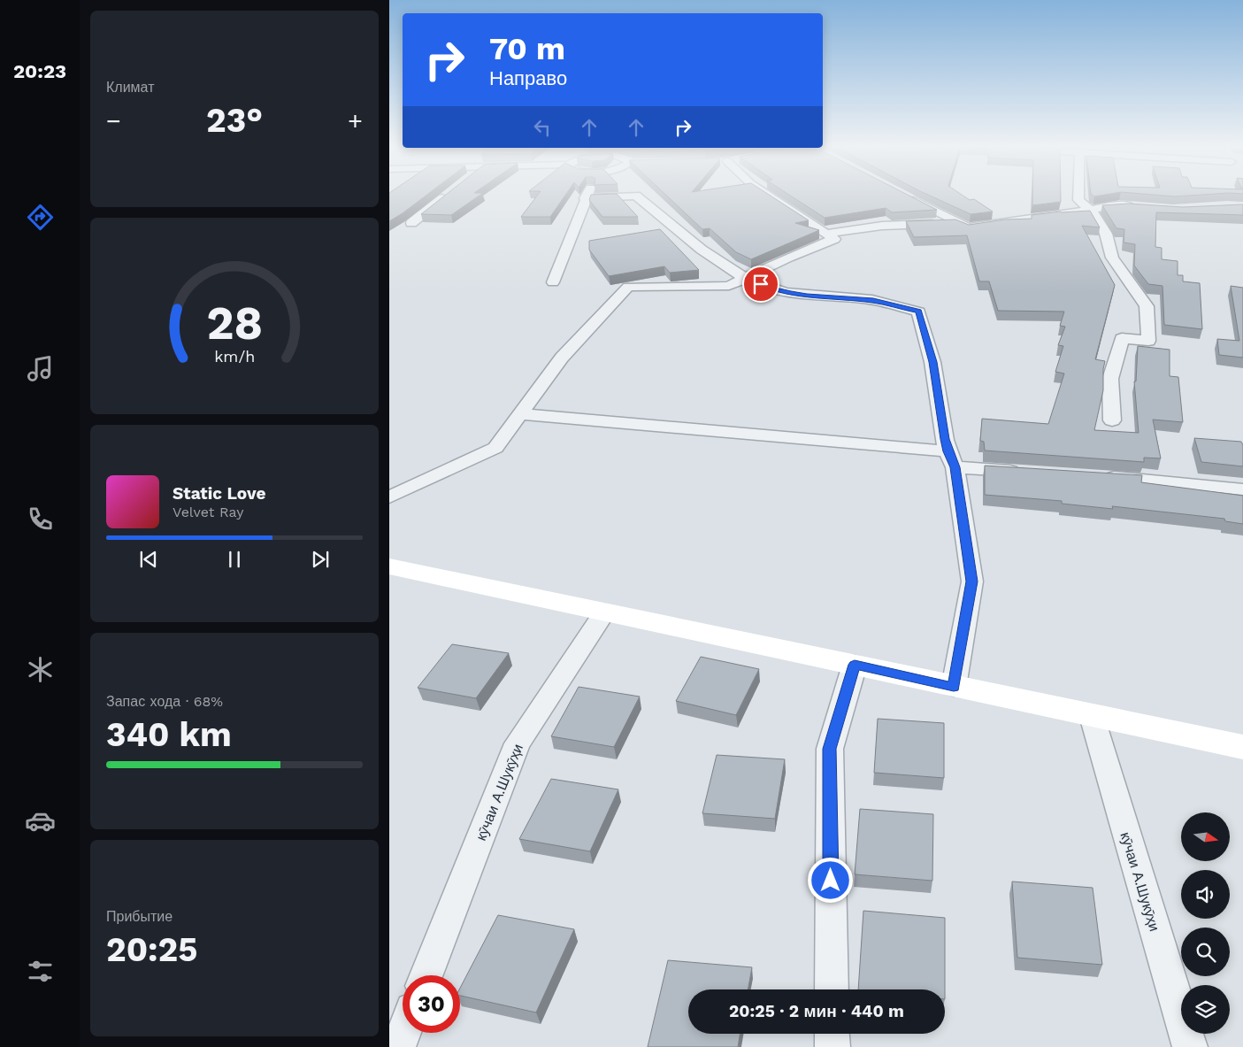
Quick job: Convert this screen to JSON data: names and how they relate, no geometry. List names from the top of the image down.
{
  "streets": {
    "street": ["кӯчаи А.Шукӯҳи"]
  },
  "north": "right",
  "page": {
    "tabs": "20:23",
    "tile": [
      "Климат",
      ["Запас хода · 68%", "340 km"],
      ["Прибытие", "20:25"]
    ],
    "turn": ["70 m", "Направо"],
    "heat": ["−", "23°", "+"],
    "song": ["Static Love", "Velvet Ray"],
    "limit": "30",
    "trip": "20:25 · 2 мин · 440 m",
    "gauge": ["28", "km/h"]
  }
}
